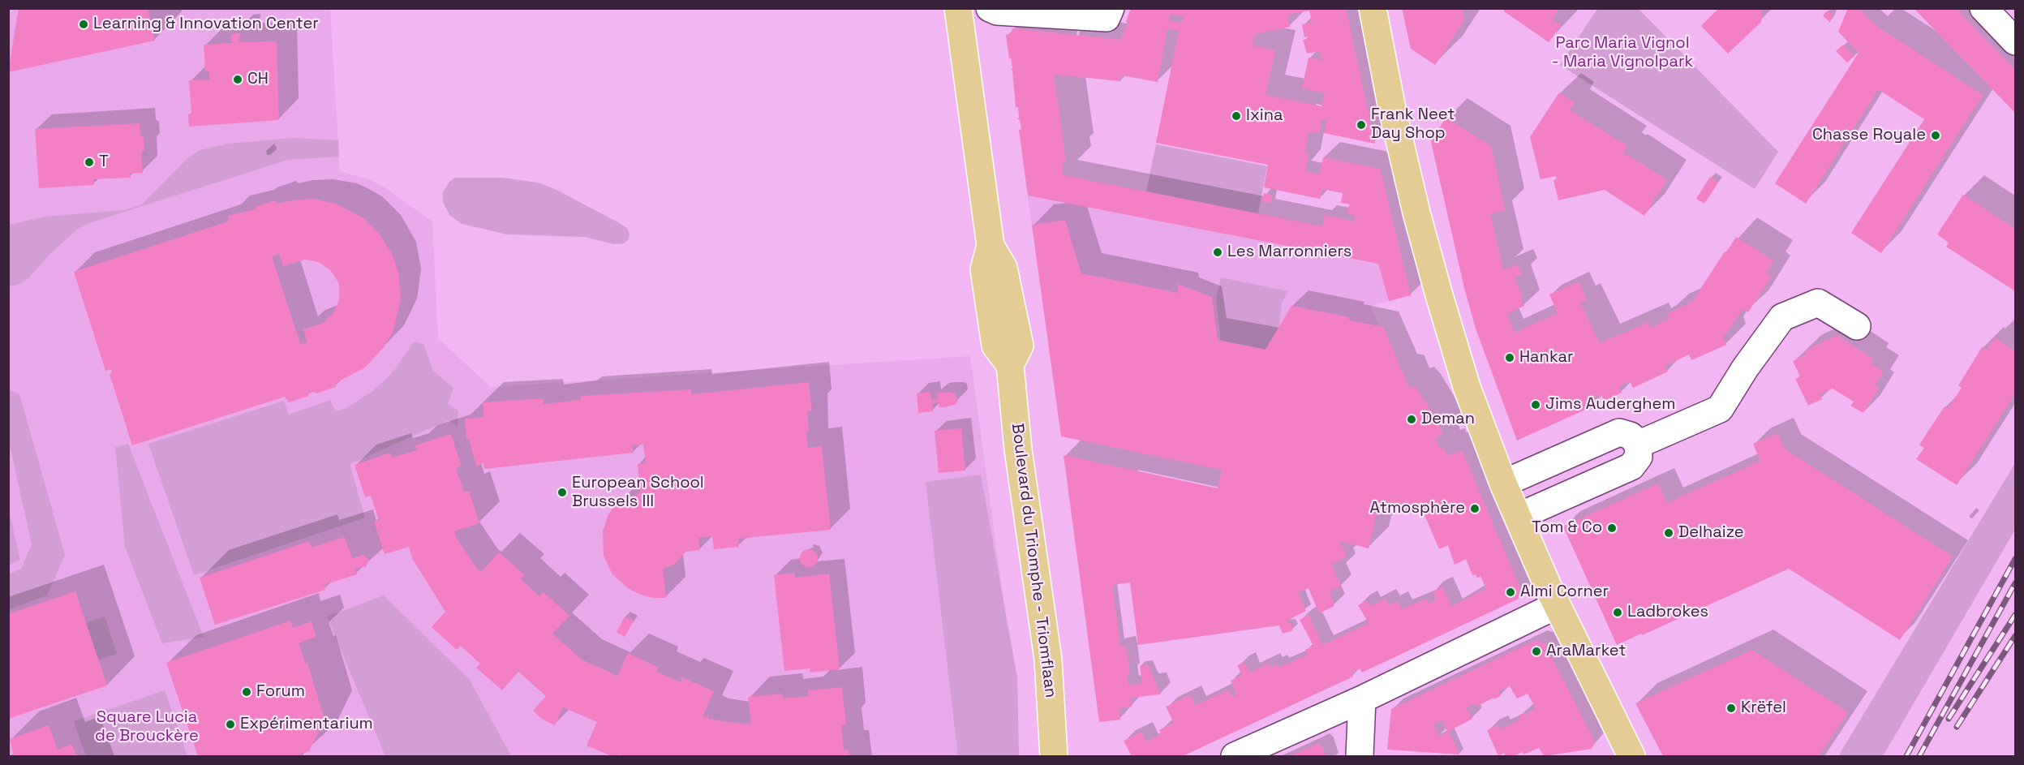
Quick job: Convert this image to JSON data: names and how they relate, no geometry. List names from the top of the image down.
{
  "streets": {
    "main road": ["Boulevard du Triomphe - Triomflaan"]
  },
  "parks": ["Parc Maria Vignol - Maria Vignolpark", "Square Lucia de Brouckère"],
  "places": [
    "Learning & Innovation Center",
    "CH",
    "Ixina",
    "Frank Neet Day Shop",
    "Chasse Royale",
    "T",
    "Les Marronniers",
    "Hankar",
    "Jims Auderghem",
    "Deman",
    "European School Brussels III",
    "Atmosphère",
    "Tom & Co",
    "Delhaize",
    "Almi Corner",
    "Ladbrokes",
    "AraMarket",
    "Forum",
    "Krëfel",
    "Expérimentarium"
  ]
}
